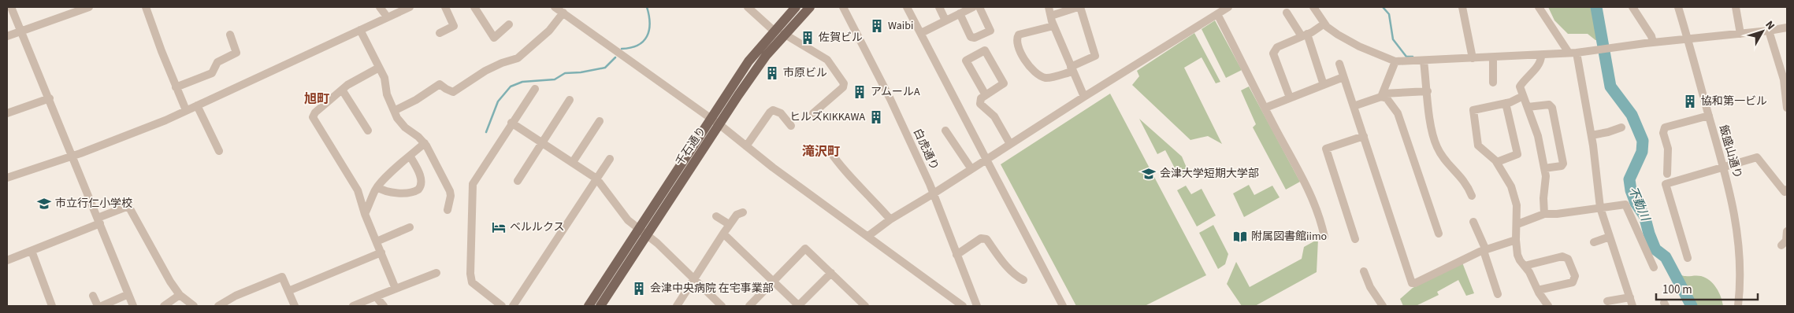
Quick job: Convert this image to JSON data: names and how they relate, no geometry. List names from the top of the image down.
{
  "streets": {
    "main road": ["千石通り"],
    "street": ["白虎通り", "飯盛山通り"]
  },
  "districts": ["旭町", "滝沢町"],
  "water": ["不動川"],
  "places": {
    "building": [
      "Waibi",
      "佐賀ビル",
      "市原ビル",
      "アムールA",
      "協和第一ビル",
      "ヒルズKIKKAWA",
      "会津中央病院 在宅事業部"
    ],
    "school or university": ["会津大学短期大学部", "市立行仁小学校"],
    "hotel": ["ベルルクス"],
    "library": ["附属図書館iimo"]
  },
  "scale_bar": "100 m",
  "north": "top right"
}
